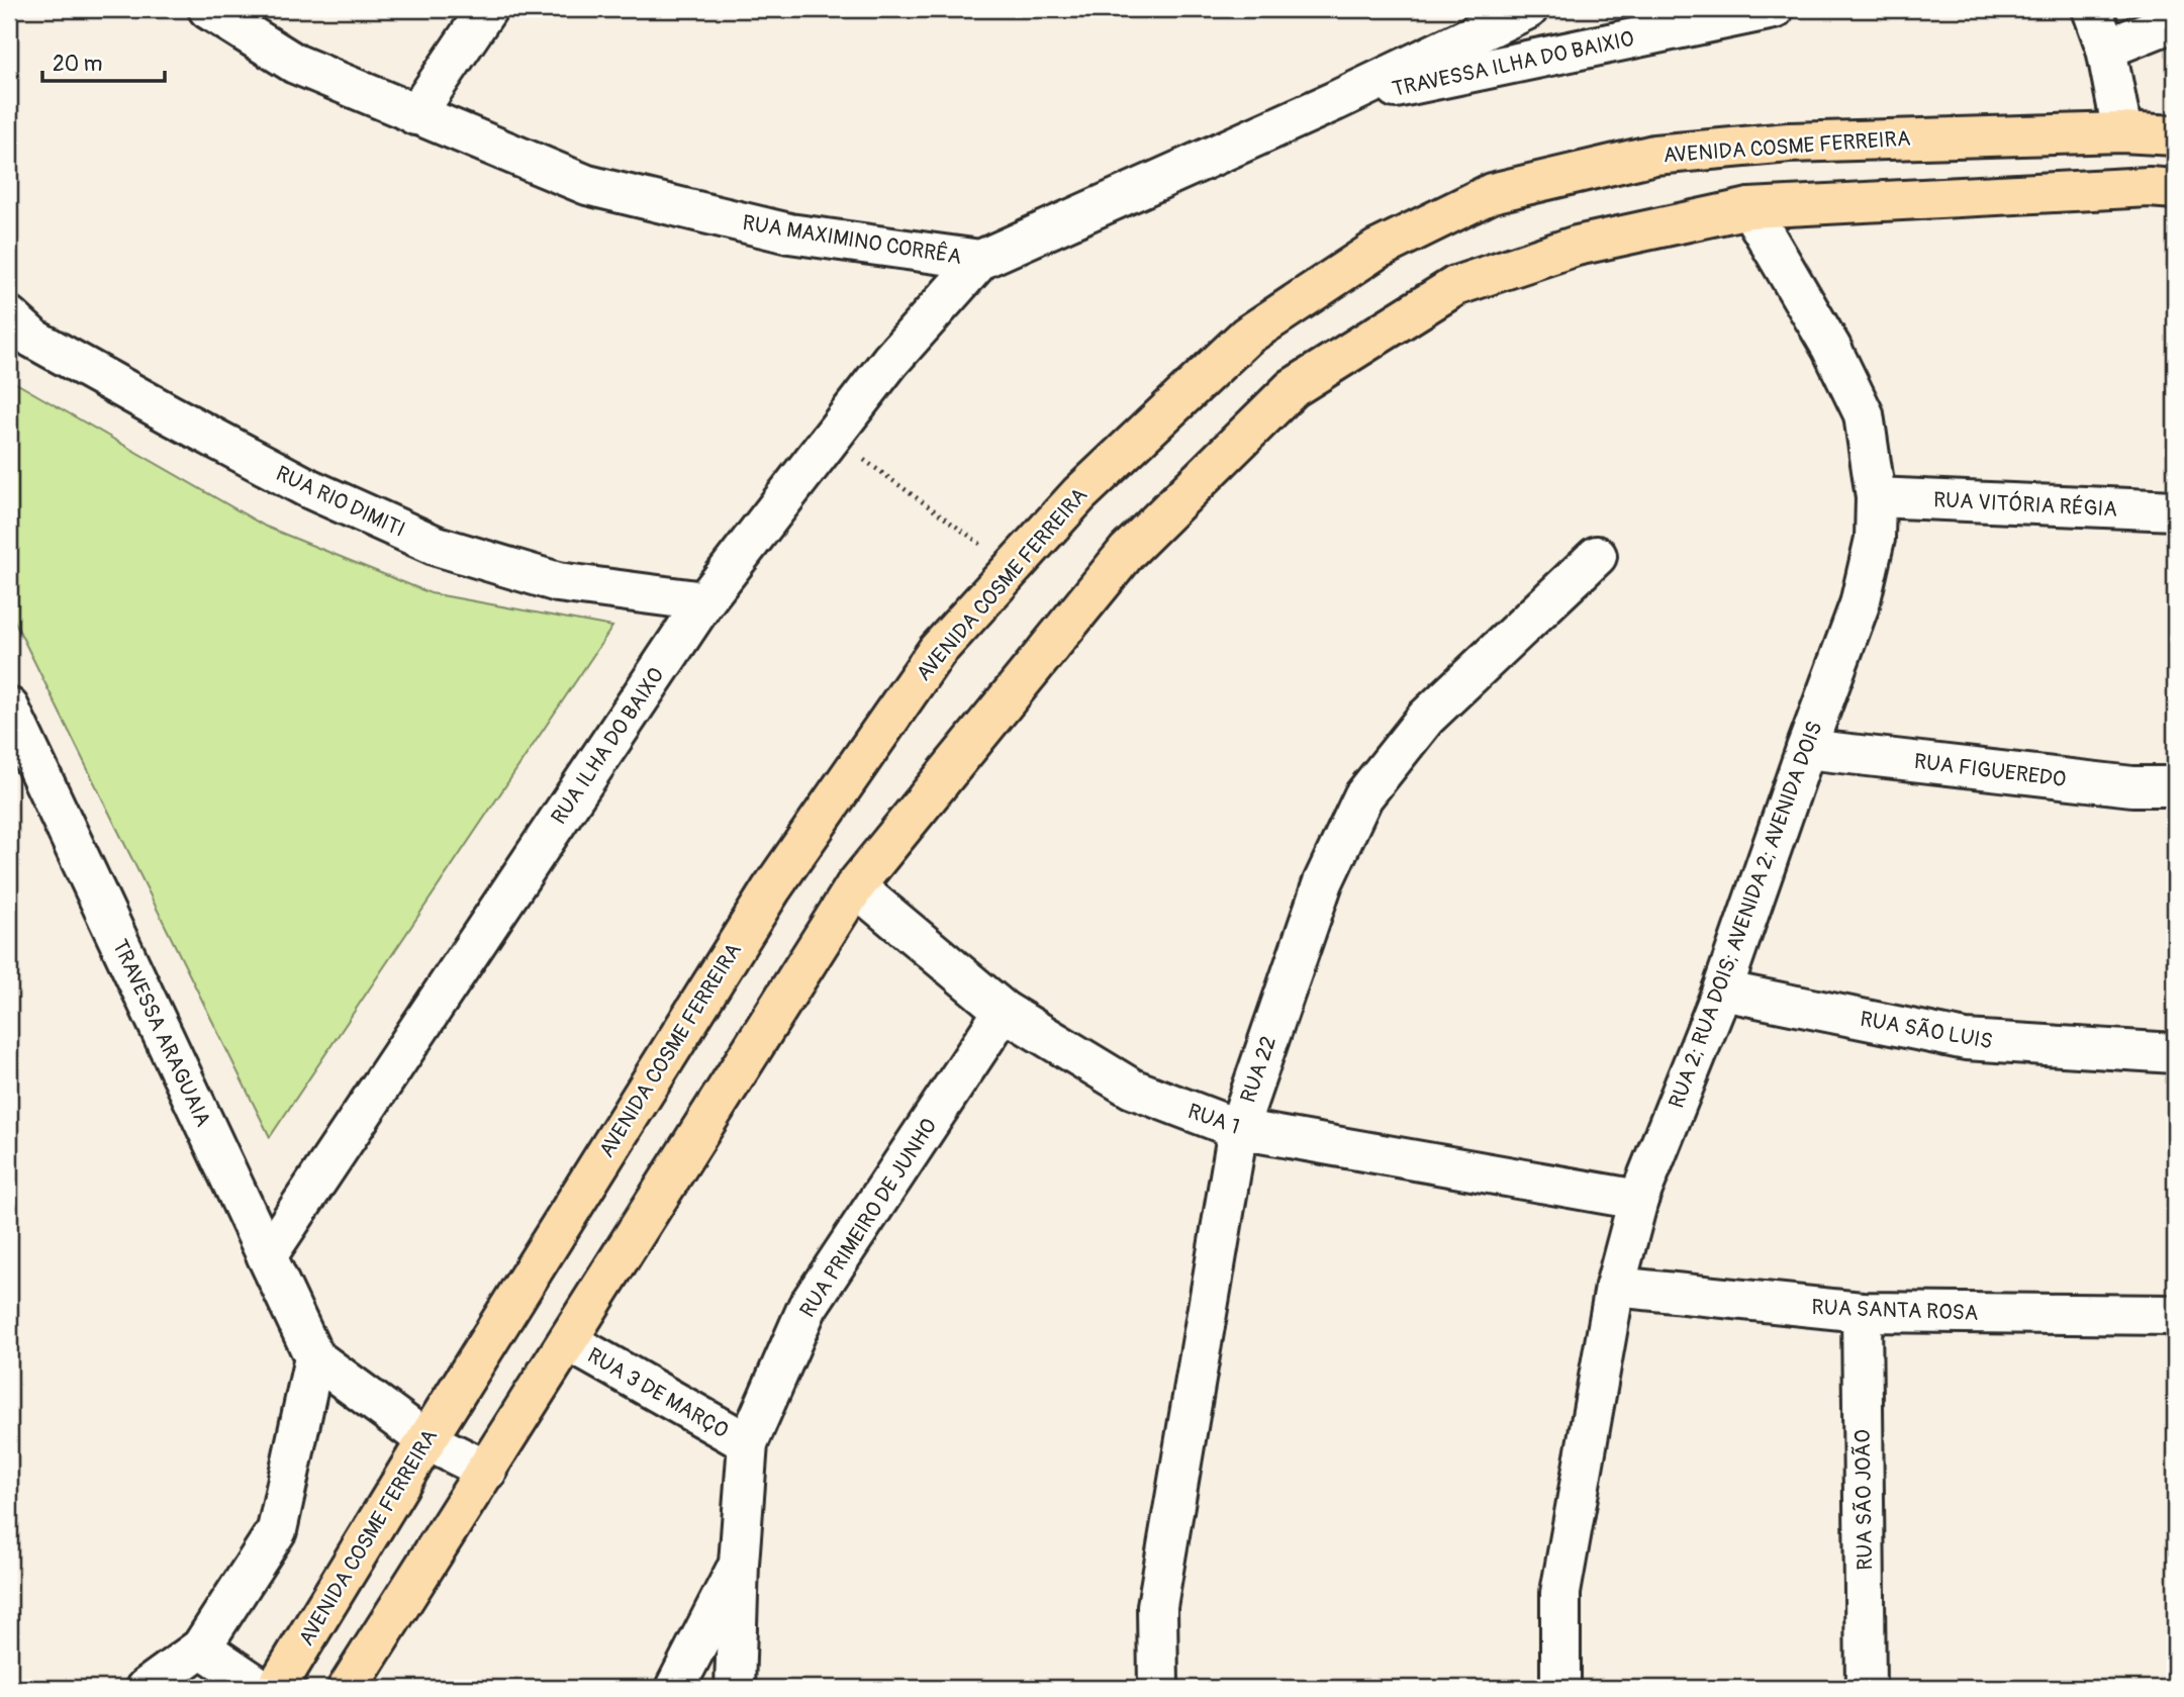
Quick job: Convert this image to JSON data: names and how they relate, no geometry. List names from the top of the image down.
{
  "streets": {
    "main road": ["AVENIDA COSME FERREIRA"],
    "street": [
      "TRAVESSA ILHA DO BAIXIO",
      "RUA MAXIMINO CORRÊA",
      "RUA RIO DIMITI",
      "RUA VITÓRIA RÉGIA",
      "RUA ILHA DO BAIXO",
      "RUA FIGUEREDO",
      "RUA 2; RUA DOIS; AVENIDA 2; AVENIDA DOIS",
      "RUA SÃO LUIS",
      "TRAVESSA ARAGUAIA",
      "RUA 22",
      "RUA 1",
      "RUA PRIMEIRO DE JUNHO",
      "RUA SANTA ROSA",
      "RUA 3 DE MARÇO",
      "RUA SÃO JOÃO"
    ]
  },
  "crossings": [
    ["TRAVESSA ILHA DO BAIXIO", "RUA MAXIMINO CORRÊA"],
    ["RUA MAXIMINO CORRÊA", "RUA ILHA DO BAIXO"],
    ["RUA RIO DIMITI", "RUA ILHA DO BAIXO"],
    ["RUA VITÓRIA RÉGIA", "RUA 2; RUA DOIS; AVENIDA 2; AVENIDA DOIS"],
    ["RUA ILHA DO BAIXO", "TRAVESSA ARAGUAIA"],
    ["RUA FIGUEREDO", "RUA 2; RUA DOIS; AVENIDA 2; AVENIDA DOIS"],
    ["RUA 2; RUA DOIS; AVENIDA 2; AVENIDA DOIS", "RUA SÃO LUIS"],
    ["RUA 2; RUA DOIS; AVENIDA 2; AVENIDA DOIS", "RUA 1"],
    ["RUA 2; RUA DOIS; AVENIDA 2; AVENIDA DOIS", "RUA SANTA ROSA"],
    ["RUA 22", "RUA 1"],
    ["RUA 1", "RUA PRIMEIRO DE JUNHO"],
    ["RUA PRIMEIRO DE JUNHO", "RUA 3 DE MARÇO"],
    ["RUA SANTA ROSA", "RUA SÃO JOÃO"]
  ],
  "scale_bar": "20 m"
}
